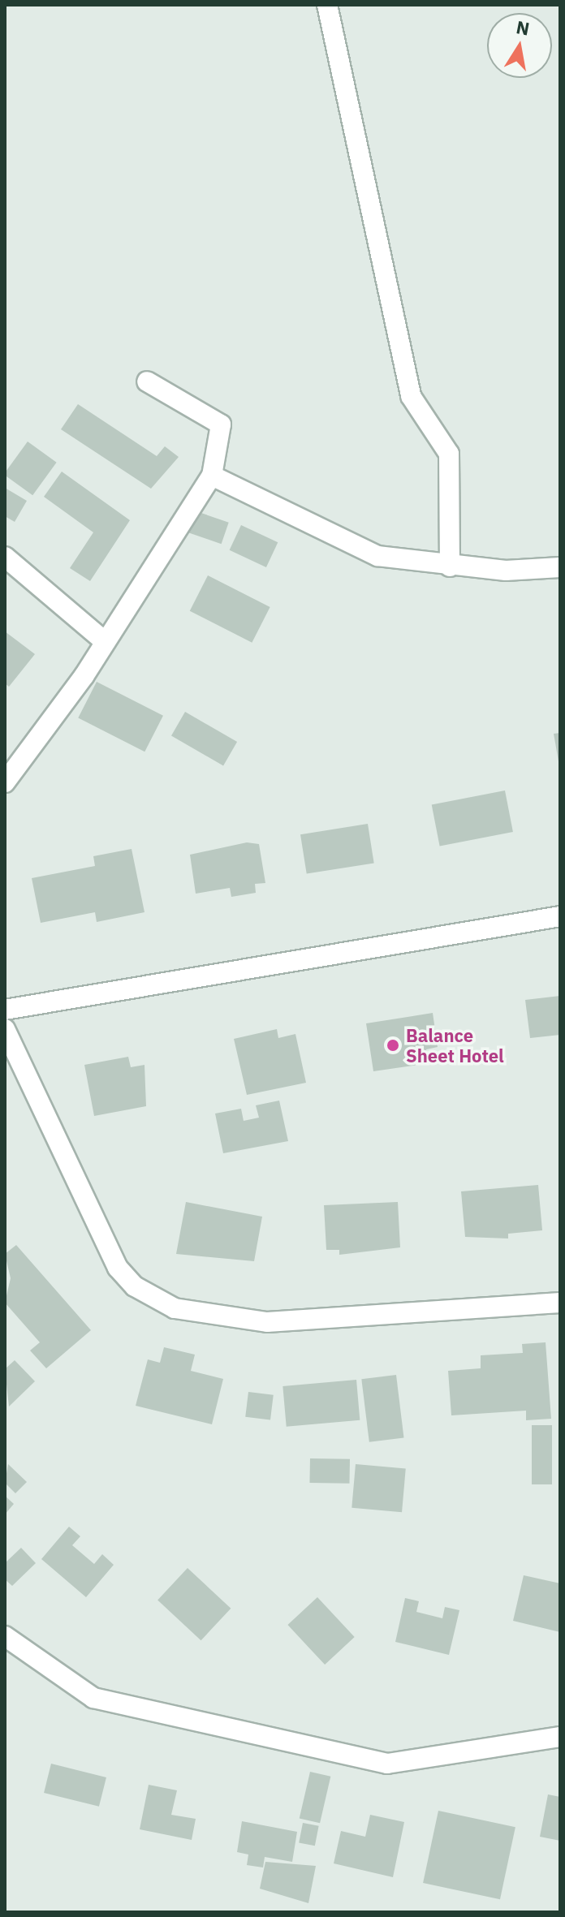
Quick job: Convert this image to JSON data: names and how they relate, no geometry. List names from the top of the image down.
{
  "places": ["Balance Sheet Hotel"],
  "north": "top"
}
